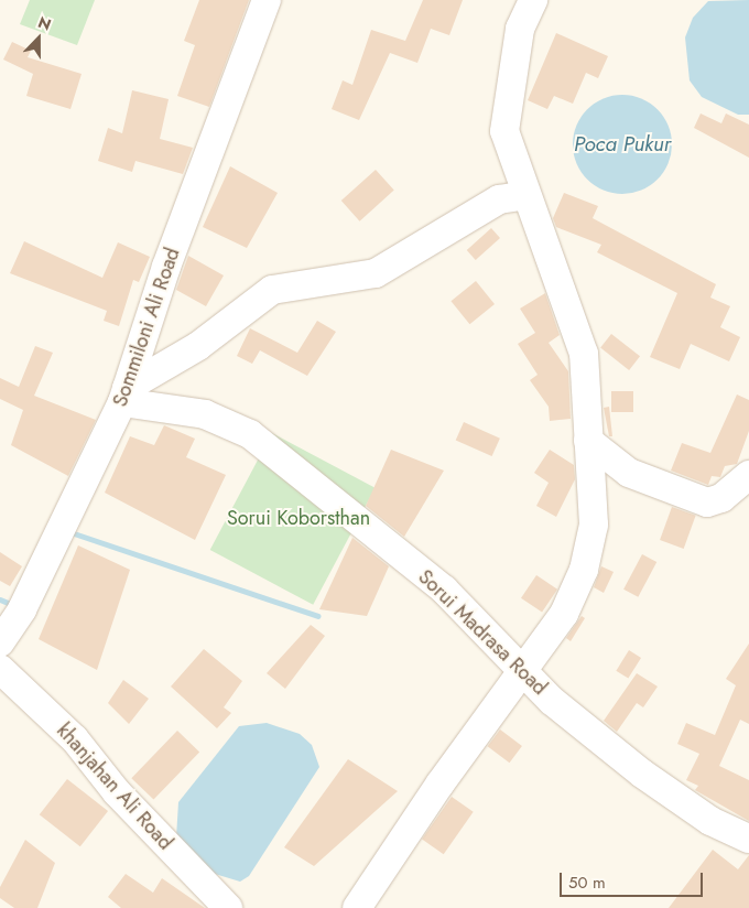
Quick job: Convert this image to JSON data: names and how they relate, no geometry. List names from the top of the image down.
{
  "streets": {
    "street": ["Sommiloni Ali Road", "Sorui Madrasa Road", "khanjahan Ali Road"]
  },
  "crossings": [
    ["Sommiloni Ali Road", "Sorui Madrasa Road"]
  ],
  "water": ["Poca Pukur"],
  "parks": ["Sorui Koborsthan"],
  "scale_bar": "50 m",
  "north": "top"
}
